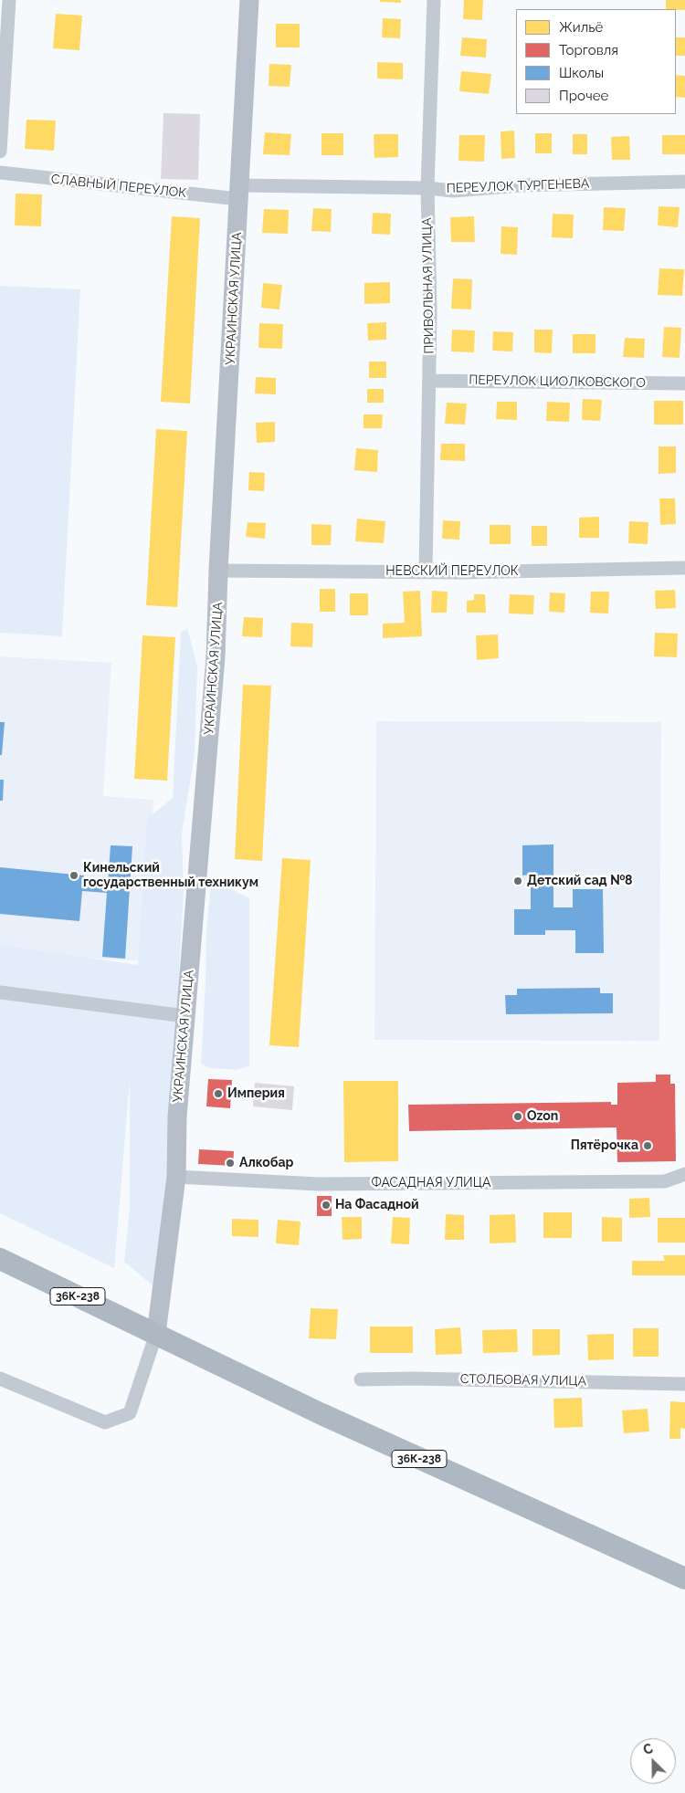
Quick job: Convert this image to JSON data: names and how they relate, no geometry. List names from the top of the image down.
{
  "streets": {
    "main road": ["УКРАИНСКАЯ УЛИЦА", "36К-238"],
    "street": [
      "СЛАВНЫЙ ПЕРЕУЛОК",
      "ПЕРЕУЛОК ТУРГЕНЕВА",
      "ПРИВОЛЬНАЯ УЛИЦА",
      "ПЕРЕУЛОК ЦИОЛКОВСКОГО",
      "НЕВСКИЙ ПЕРЕУЛОК",
      "ФАСАДНАЯ УЛИЦА",
      "СТОЛБОВАЯ УЛИЦА"
    ]
  },
  "crossings": [
    ["СЛАВНЫЙ ПЕРЕУЛОК", "ПЕРЕУЛОК ТУРГЕНЕВА"],
    ["СЛАВНЫЙ ПЕРЕУЛОК", "УКРАИНСКАЯ УЛИЦА"],
    ["ПЕРЕУЛОК ТУРГЕНЕВА", "ПРИВОЛЬНАЯ УЛИЦА"],
    ["ПЕРЕУЛОК ТУРГЕНЕВА", "УКРАИНСКАЯ УЛИЦА"],
    ["ПРИВОЛЬНАЯ УЛИЦА", "ПЕРЕУЛОК ЦИОЛКОВСКОГО"],
    ["ПРИВОЛЬНАЯ УЛИЦА", "НЕВСКИЙ ПЕРЕУЛОК"],
    ["УКРАИНСКАЯ УЛИЦА", "НЕВСКИЙ ПЕРЕУЛОК"],
    ["УКРАИНСКАЯ УЛИЦА", "ФАСАДНАЯ УЛИЦА"],
    ["УКРАИНСКАЯ УЛИЦА", "36К-238"]
  ],
  "places": [
    "Кинельский государственный техникум",
    "Детский сад №8",
    "Империя",
    "Ozon",
    "Пятёрочка",
    "Алкобар",
    "На Фасадной"
  ],
  "legend": [
    "Жильё",
    "Торговля",
    "Школы",
    "Прочее"
  ],
  "north": "top left"
}
